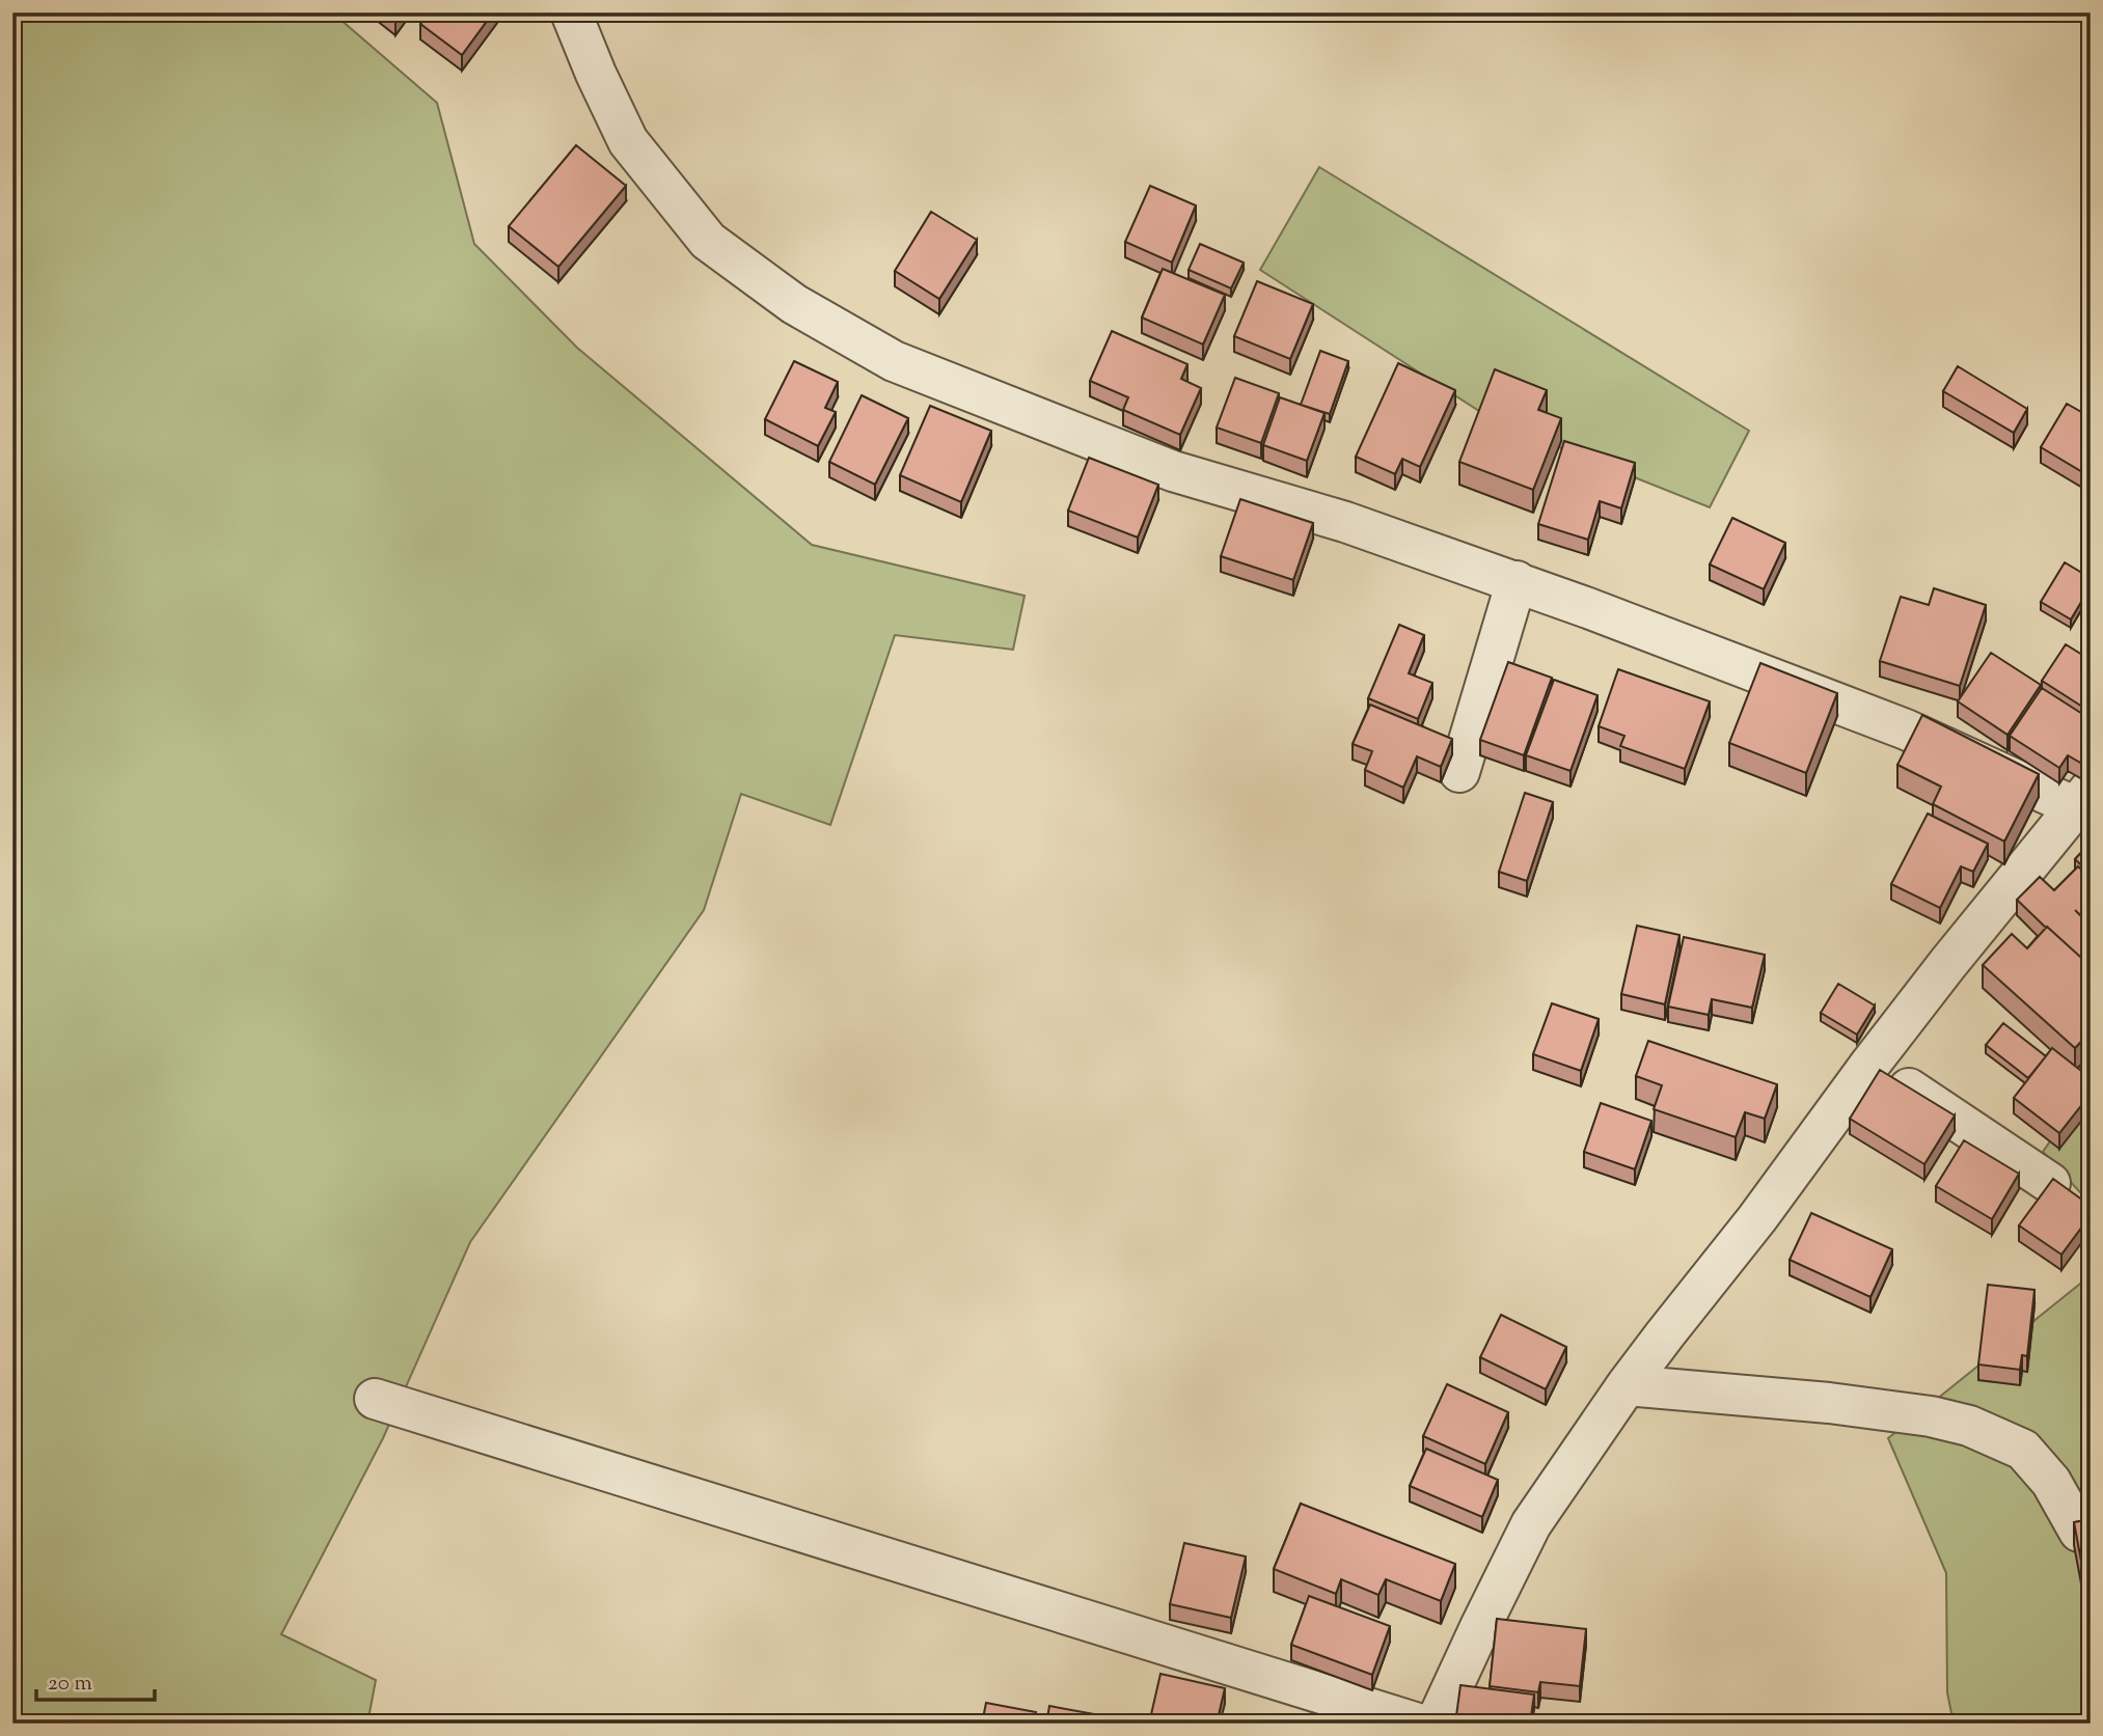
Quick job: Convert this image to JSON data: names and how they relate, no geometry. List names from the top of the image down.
{
  "scale_bar": "20 m"
}
